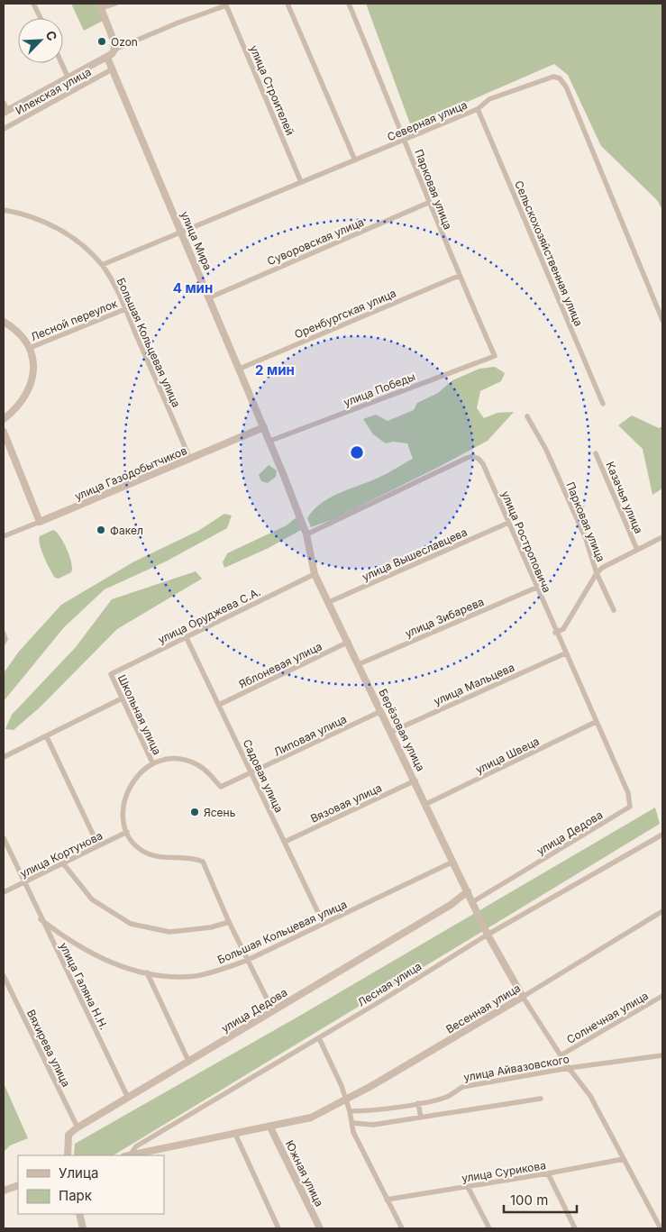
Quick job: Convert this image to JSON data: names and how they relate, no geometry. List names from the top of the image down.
{
  "streets": {
    "street": [
      "улица Строителей",
      "Илекская улица",
      "Северная улица",
      "Парковая улица",
      "улица Мира",
      "Суворовская улица",
      "Сельскохозяйственная улица",
      "Оренбургская улица",
      "Лесной переулок",
      "Большая Кольцевая улица",
      "улица Победы",
      "улица Газодобытчиков",
      "Казачья улица",
      "улица Ростроповича",
      "улица Вышеславцева",
      "улица Оруджева С.А.",
      "улица Зибарева",
      "Яблоневая улица",
      "улица Мальцева",
      "Школьная улица",
      "Берёзовая улица",
      "Липовая улица",
      "улица Швеца",
      "Садовая улица",
      "Вязовая улица",
      "улица Дедова",
      "улица Кортунова",
      "Лесная улица",
      "улица Галяна Н.Н.",
      "Весенная улица",
      "Солнечная улица",
      "Вяхирева улица",
      "улица Айвазовского",
      "улица Сурикова",
      "Южная улица"
    ]
  },
  "crossings": [
    ["улица Строителей", "Северная улица"],
    ["Илекская улица", "улица Мира"],
    ["Северная улица", "Парковая улица"],
    ["Северная улица", "улица Мира"],
    ["Северная улица", "Сельскохозяйственная улица"],
    ["Северная улица", "Большая Кольцевая улица"],
    ["Парковая улица", "Суворовская улица"],
    ["Парковая улица", "Оренбургская улица"],
    ["Парковая улица", "улица Победы"],
    ["улица Мира", "Суворовская улица"],
    ["улица Мира", "Оренбургская улица"],
    ["улица Мира", "улица Победы"],
    ["улица Мира", "улица Газодобытчиков"],
    ["улица Мира", "улица Ростроповича"],
    ["улица Мира", "Берёзовая улица"],
    ["Лесной переулок", "Большая Кольцевая улица"],
    ["Большая Кольцевая улица", "улица Газодобытчиков"],
    ["Большая Кольцевая улица", "Берёзовая улица"],
    ["Большая Кольцевая улица", "Садовая улица"],
    ["Большая Кольцевая улица", "улица Галяна Н.Н."],
    ["улица Ростроповича", "улица Вышеславцева"],
    ["улица Ростроповича", "улица Зибарева"],
    ["улица Ростроповича", "улица Мальцева"],
    ["улица Ростроповича", "Берёзовая улица"],
    ["улица Ростроповича", "улица Швеца"],
    ["улица Ростроповича", "улица Дедова"],
    ["улица Вышеславцева", "Берёзовая улица"],
    ["улица Оруджева С.А.", "Школьная улица"],
    ["улица Оруджева С.А.", "Берёзовая улица"],
    ["улица Оруджева С.А.", "Садовая улица"],
    ["улица Зибарева", "Берёзовая улица"],
    ["Яблоневая улица", "Берёзовая улица"],
    ["Яблоневая улица", "Садовая улица"],
    ["улица Мальцева", "Берёзовая улица"],
    ["Школьная улица", "Липовая улица"],
    ["Школьная улица", "улица Кортунова"],
    ["Берёзовая улица", "Липовая улица"],
    ["Берёзовая улица", "улица Швеца"],
    ["Берёзовая улица", "Вязовая улица"],
    ["Берёзовая улица", "улица Дедова"],
    ["Берёзовая улица", "Лесная улица"],
    ["Берёзовая улица", "Весенная улица"],
    ["Липовая улица", "Садовая улица"],
    ["Садовая улица", "Вязовая улица"],
    ["улица Дедова", "улица Галяна Н.Н."],
    ["улица Дедова", "Вяхирева улица"],
    ["улица Кортунова", "улица Галяна Н.Н."],
    ["Весенная улица", "Южная улица"]
  ],
  "places": ["Ozon", "Факел", "Ясень"],
  "legend": ["Улица", "Парк"],
  "scale_bar": "100 m",
  "north": "top right",
  "rings": ["4 мин", "2 мин"]
}
